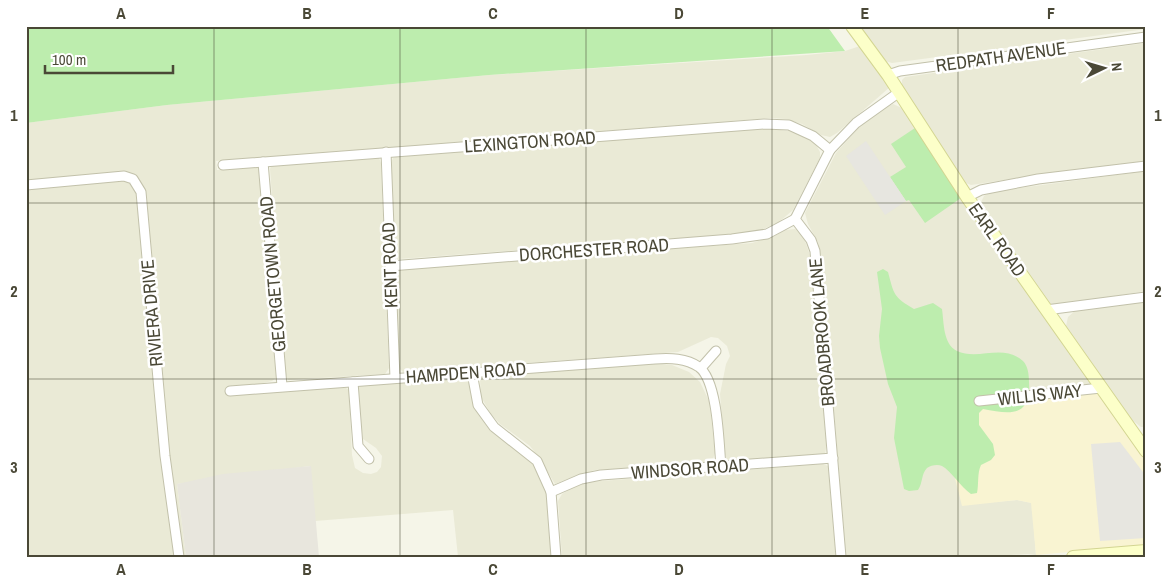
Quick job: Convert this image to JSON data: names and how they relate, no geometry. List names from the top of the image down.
{
  "streets": {
    "street": [
      "REDPATH AVENUE",
      "LEXINGTON ROAD",
      "EARL ROAD",
      "DORCHESTER ROAD",
      "KENT ROAD",
      "GEORGETOWN ROAD",
      "RIVIERA DRIVE",
      "BROADBROOK LANE",
      "HAMPDEN ROAD",
      "WILLIS WAY",
      "WINDSOR ROAD"
    ]
  },
  "crossings": [
    ["REDPATH AVENUE", "EARL ROAD"],
    ["LEXINGTON ROAD", "KENT ROAD"],
    ["LEXINGTON ROAD", "GEORGETOWN ROAD"],
    ["EARL ROAD", "WILLIS WAY"],
    ["DORCHESTER ROAD", "KENT ROAD"],
    ["DORCHESTER ROAD", "BROADBROOK LANE"],
    ["KENT ROAD", "HAMPDEN ROAD"],
    ["GEORGETOWN ROAD", "HAMPDEN ROAD"],
    ["BROADBROOK LANE", "WINDSOR ROAD"]
  ],
  "scale_bar": "100 m",
  "north": "right",
  "grid": {
    "columns": [
      "A",
      "B",
      "C",
      "D",
      "E",
      "F"
    ],
    "rows": ["1", "2", "3"]
  }
}
